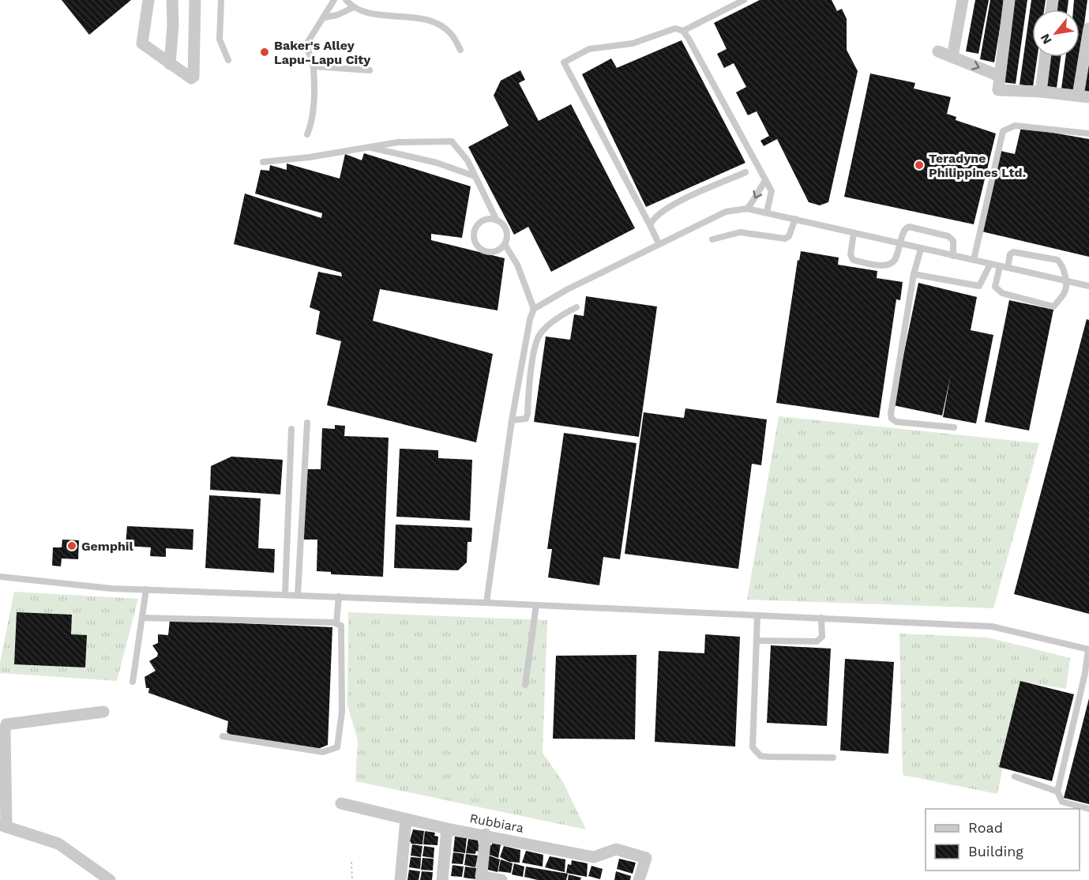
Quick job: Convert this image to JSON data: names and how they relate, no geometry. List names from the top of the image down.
{
  "streets": {
    "street": ["Rubbiara"]
  },
  "places": ["Baker's Alley Lapu-Lapu City", "Teradyne Philippines Ltd.", "Gemphil"],
  "legend": ["Road", "Building"],
  "north": "bottom left"
}
